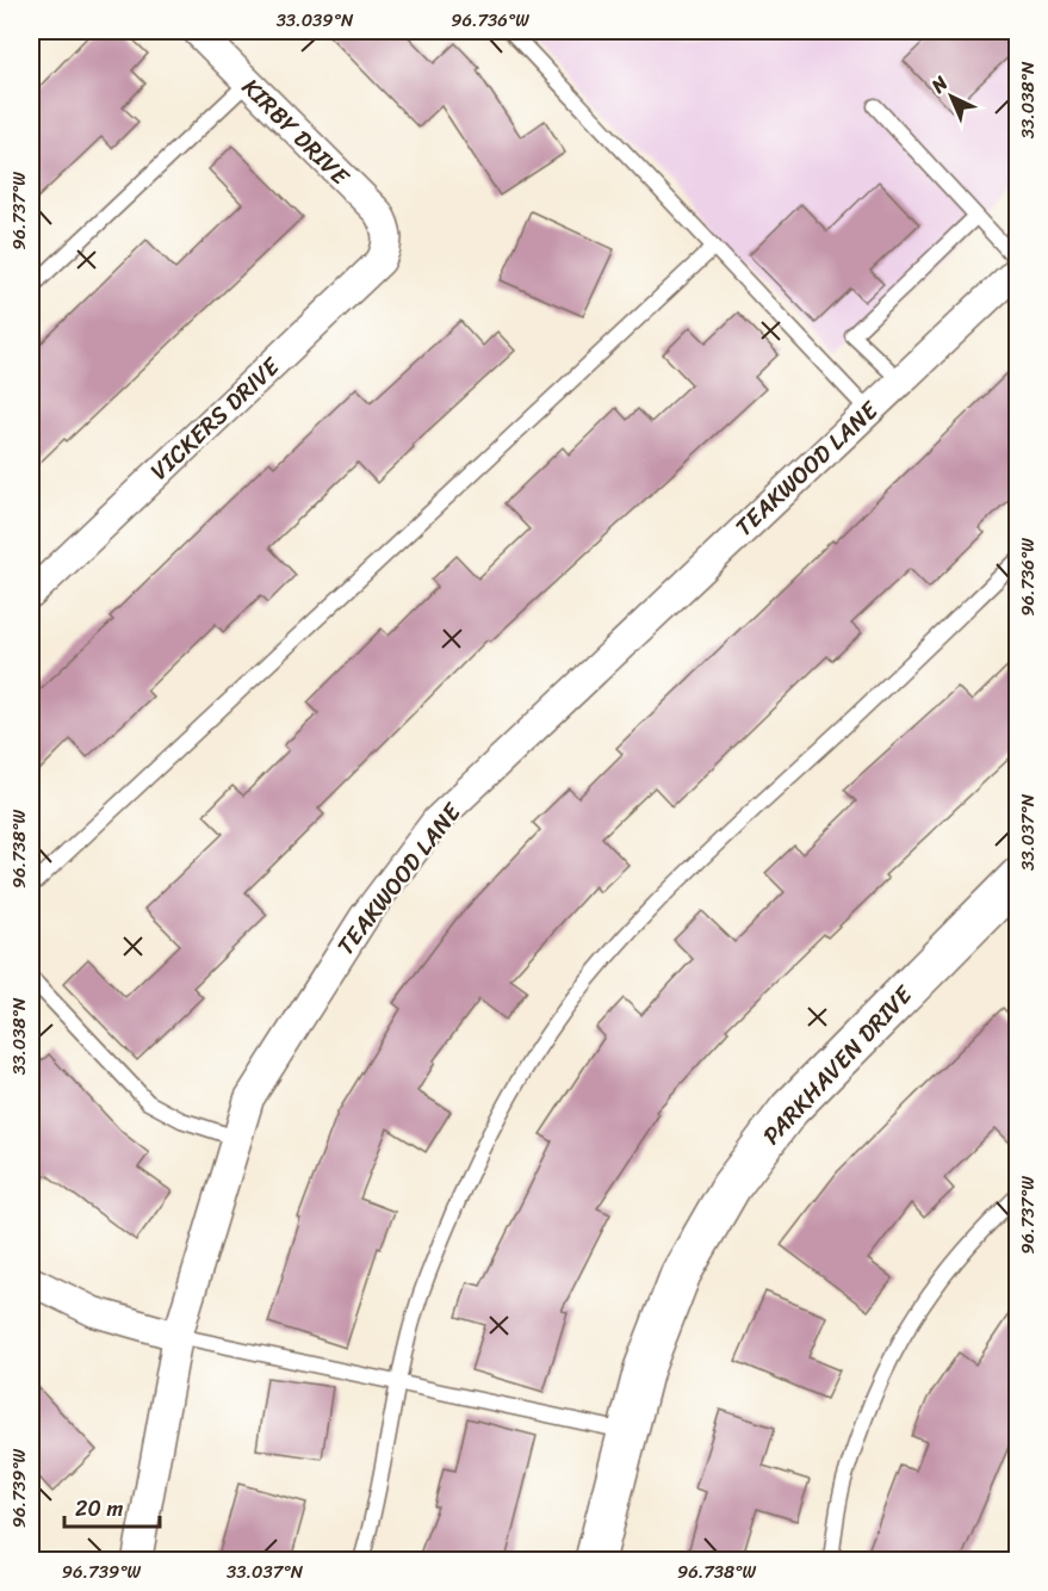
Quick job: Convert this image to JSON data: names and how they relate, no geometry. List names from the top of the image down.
{
  "streets": {
    "street": [
      "KIRBY DRIVE",
      "VICKERS DRIVE",
      "TEAKWOOD LANE",
      "PARKHAVEN DRIVE"
    ]
  },
  "crossings": [
    ["KIRBY DRIVE", "VICKERS DRIVE"]
  ],
  "scale_bar": "20 m",
  "north": "top left",
  "coordinates": [
    "33.039°N",
    "96.736°W",
    "33.038°N",
    "96.737°W",
    "33.037°N",
    "96.738°W",
    "96.739°W"
  ]
}
